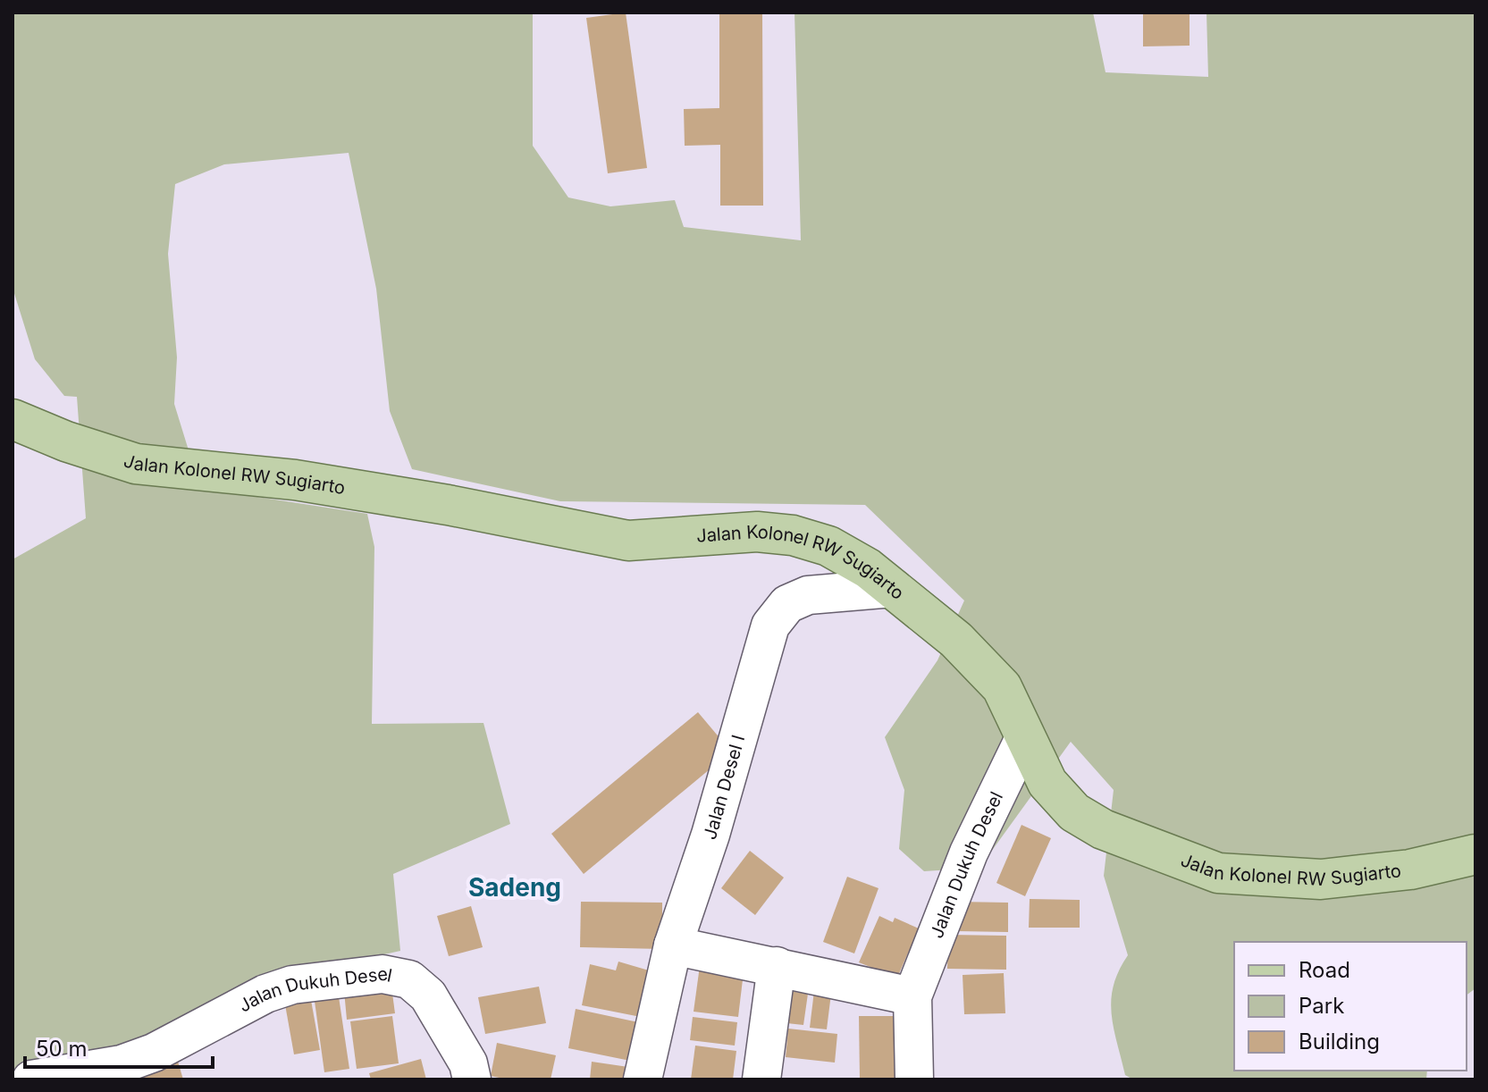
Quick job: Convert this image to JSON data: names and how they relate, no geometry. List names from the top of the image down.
{
  "streets": {
    "main road": ["Jalan Kolonel RW Sugiarto"],
    "street": ["Jalan Desel I", "Jalan Dukuh Desel"]
  },
  "crossings": [
    ["Jalan Kolonel RW Sugiarto", "Jalan Desel I"],
    ["Jalan Kolonel RW Sugiarto", "Jalan Dukuh Desel"]
  ],
  "districts": ["Sadeng"],
  "legend": ["Road", "Park", "Building"],
  "scale_bar": "50 m"
}
